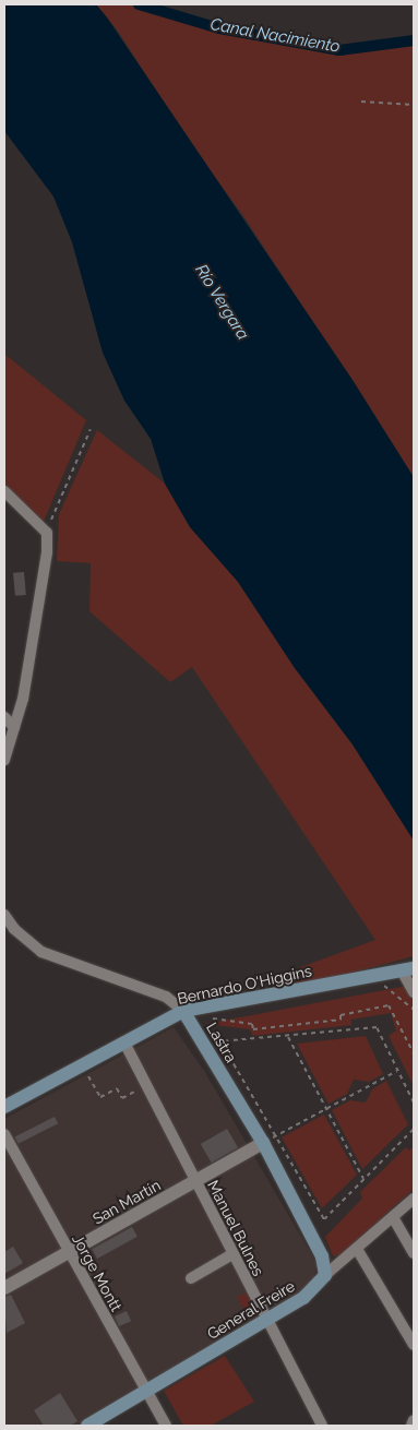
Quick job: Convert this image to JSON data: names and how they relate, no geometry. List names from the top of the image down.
{
  "streets": {
    "main road": ["Bernardo O'Higgins", "Lastra", "General Freire"],
    "street": ["San Martín", "Manuel Bulnes", "Jorge Montt"]
  },
  "crossings": [
    ["Bernardo O'Higgins", "Lastra"],
    ["Bernardo O'Higgins", "Manuel Bulnes"],
    ["Lastra", "San Martín"],
    ["Lastra", "General Freire"],
    ["San Martín", "Manuel Bulnes"],
    ["San Martín", "Jorge Montt"],
    ["Manuel Bulnes", "General Freire"],
    ["Jorge Montt", "General Freire"]
  ],
  "water": ["Canal Nacimiento", "Río Vergara"]
}
